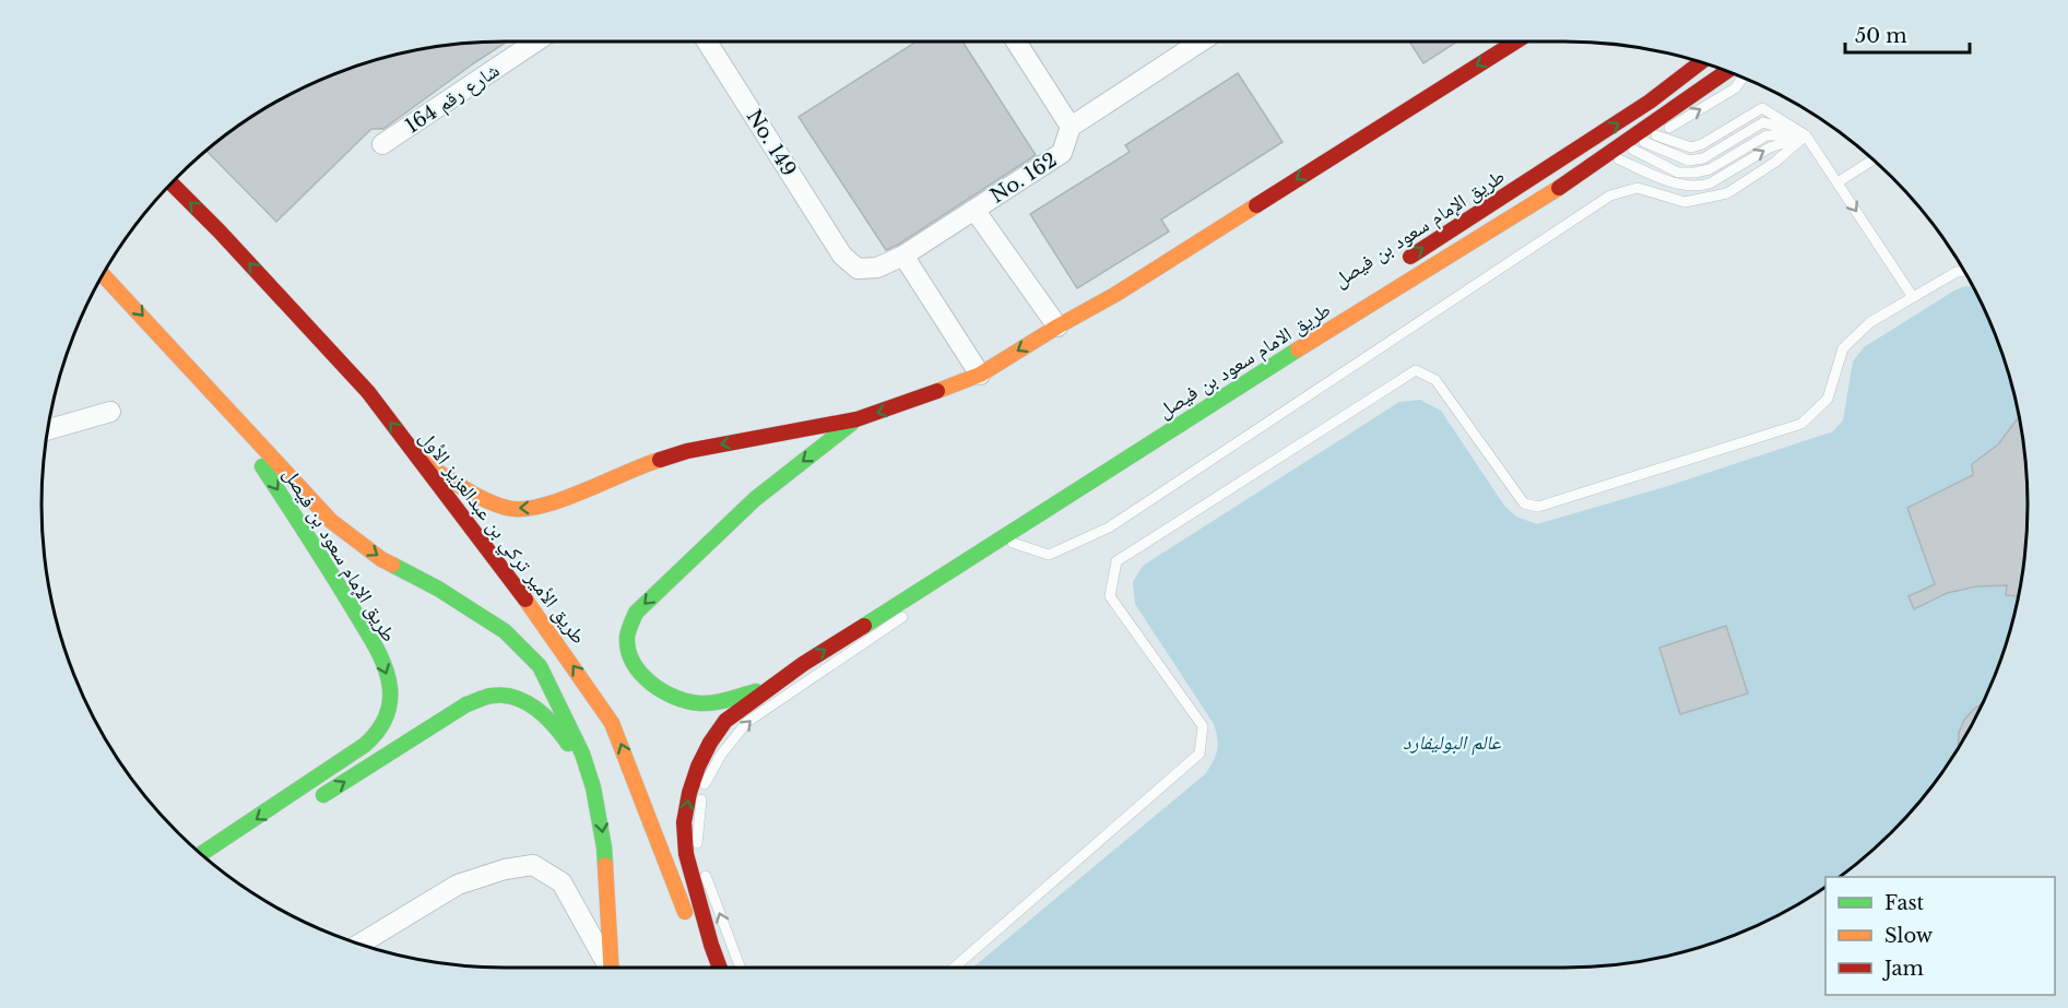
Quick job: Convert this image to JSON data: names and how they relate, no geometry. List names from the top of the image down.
{
  "streets": {
    "main road": ["طريق الإمام سعود بن فيصل", "طريق الامام سعود بن فيصل", "طريق الأمير تركي بن عبدالعزيز الأول"],
    "street": ["شارع رقم 164", "No. 149", "No. 162"]
  },
  "crossings": [
    ["No. 149", "No. 162"]
  ],
  "parks": ["عالم البوليفارد"],
  "legend": ["Fast", "Slow", "Jam"],
  "scale_bar": "50 m"
}
